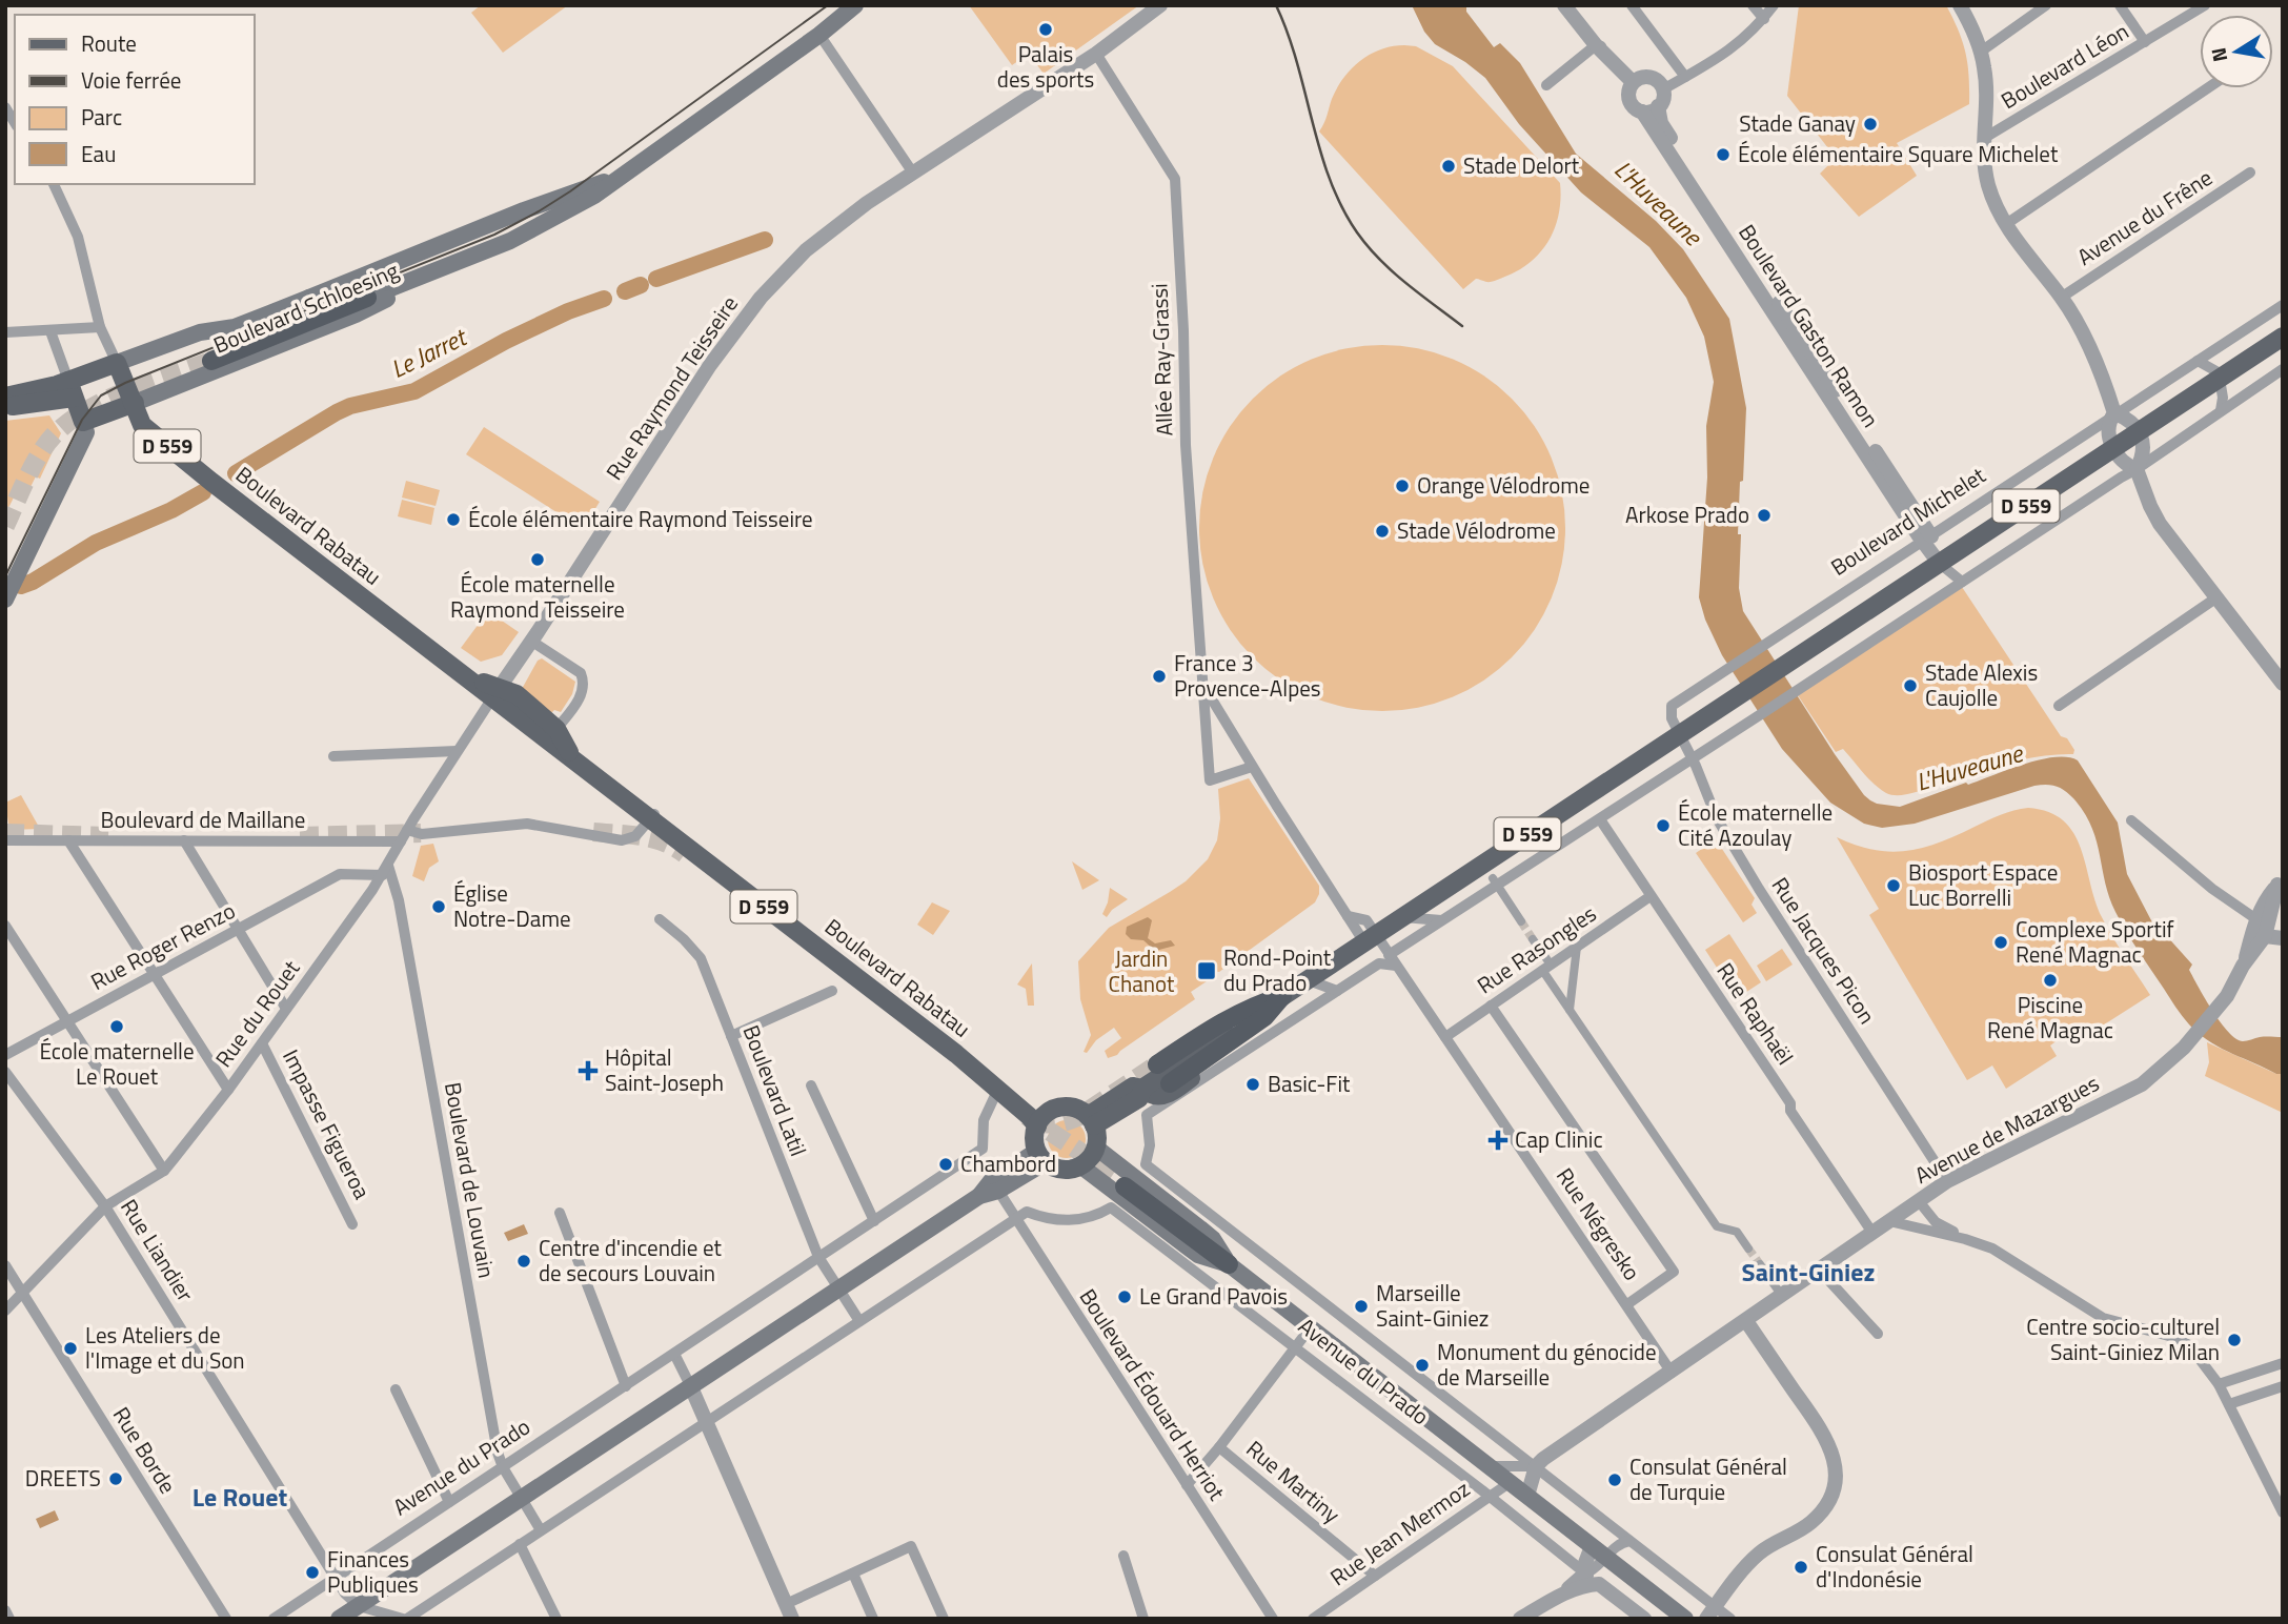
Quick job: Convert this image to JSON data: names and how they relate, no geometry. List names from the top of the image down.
{
  "streets": {
    "main road": [
      "Boulevard Schloesing",
      "D 559",
      "Boulevard Rabatau",
      "Avenue du Prado"
    ],
    "street": [
      "Boulevard Léon",
      "Avenue du Frêne",
      "Boulevard Gaston Ramon",
      "Allée Ray-Grassi",
      "Rue Raymond Teisseire",
      "Boulevard Michelet",
      "Boulevard de Maillane",
      "Rue Roger Renzo",
      "Rue Rasongles",
      "Rue Jacques Picon",
      "Rue du Rouet",
      "Rue Raphaël",
      "Boulevard Latil",
      "Impasse Figueroa",
      "Avenue de Mazargues",
      "Boulevard de Louvain",
      "Rue Négresko",
      "Rue Liandier",
      "Boulevard Édouard Herriot",
      "Rue Borde",
      "Rue Martiny",
      "Rue Jean Mermoz"
    ]
  },
  "crossings": [
    ["Boulevard Schloesing", "D 559"],
    ["Boulevard Schloesing", "Boulevard Rabatau"],
    ["Boulevard Gaston Ramon", "D 559"],
    ["Boulevard Gaston Ramon", "Boulevard Michelet"],
    ["Allée Ray-Grassi", "Rue Raymond Teisseire"],
    ["Allée Ray-Grassi", "D 559"],
    ["Allée Ray-Grassi", "Rue Négresko"],
    ["Rue Raymond Teisseire", "Boulevard Rabatau"],
    ["Rue Raymond Teisseire", "Rue du Rouet"],
    ["D 559", "Boulevard Michelet"],
    ["D 559", "Boulevard Rabatau"],
    ["D 559", "Rue Jacques Picon"],
    ["D 559", "Rue Négresko"],
    ["Boulevard Michelet", "Rue Jacques Picon"],
    ["Boulevard Rabatau", "Rue du Rouet"],
    ["Boulevard Rabatau", "Avenue du Prado"],
    ["Boulevard de Maillane", "Rue du Rouet"],
    ["Rue Roger Renzo", "Rue du Rouet"],
    ["Rue Roger Renzo", "Boulevard de Louvain"],
    ["Rue Rasongles", "Rue Raphaël"],
    ["Rue Rasongles", "Rue Négresko"],
    ["Rue Jacques Picon", "Avenue de Mazargues"],
    ["Rue du Rouet", "Impasse Figueroa"],
    ["Rue du Rouet", "Boulevard de Louvain"],
    ["Rue du Rouet", "Rue Liandier"],
    ["Rue du Rouet", "Rue Borde"],
    ["Rue Raphaël", "Avenue de Mazargues"],
    ["Boulevard Latil", "Avenue du Prado"],
    ["Avenue de Mazargues", "Rue Négresko"],
    ["Avenue de Mazargues", "Avenue du Prado"],
    ["Boulevard de Louvain", "Avenue du Prado"],
    ["Rue Liandier", "Avenue du Prado"],
    ["Avenue du Prado", "Boulevard Édouard Herriot"],
    ["Avenue du Prado", "Rue Jean Mermoz"],
    ["Rue Martiny", "Rue Jean Mermoz"]
  ],
  "districts": ["Saint-Giniez", "Le Rouet"],
  "water": ["L'Huveaune", "Le Jarret"],
  "parks": ["Jardin Chanot"],
  "places": {
    "other": [
      "Palais des sports",
      "Stade Ganay",
      "École élémentaire Square Michelet",
      "Stade Delort",
      "Orange Vélodrome",
      "Arkose Prado",
      "École élémentaire Raymond Teisseire",
      "Stade Vélodrome",
      "École maternelle Raymond Teisseire",
      "France 3 Provence-Alpes",
      "Stade Alexis Caujolle",
      "École maternelle Cité Azoulay",
      "Biosport Espace Luc Borrelli",
      "Église Notre-Dame",
      "Complexe Sportif René Magnac",
      "Piscine René Magnac",
      "École maternelle Le Rouet",
      "Basic-Fit",
      "Chambord",
      "Centre d'incendie et de secours Louvain",
      "Le Grand Pavois",
      "Marseille Saint-Giniez",
      "Centre socio-culturel Saint-Giniez Milan",
      "Les Ateliers de l'Image et du Son",
      "Monument du génocide de Marseille",
      "DREETS",
      "Consulat Général de Turquie",
      "Consulat Général d'Indonésie",
      "Finances Publiques"
    ],
    "transit": ["Rond-Point du Prado"],
    "health": ["Hôpital Saint-Joseph", "Cap Clinic"]
  },
  "legend": [
    "Route",
    "Voie ferrée",
    "Parc",
    "Eau"
  ],
  "north": "left"
}
